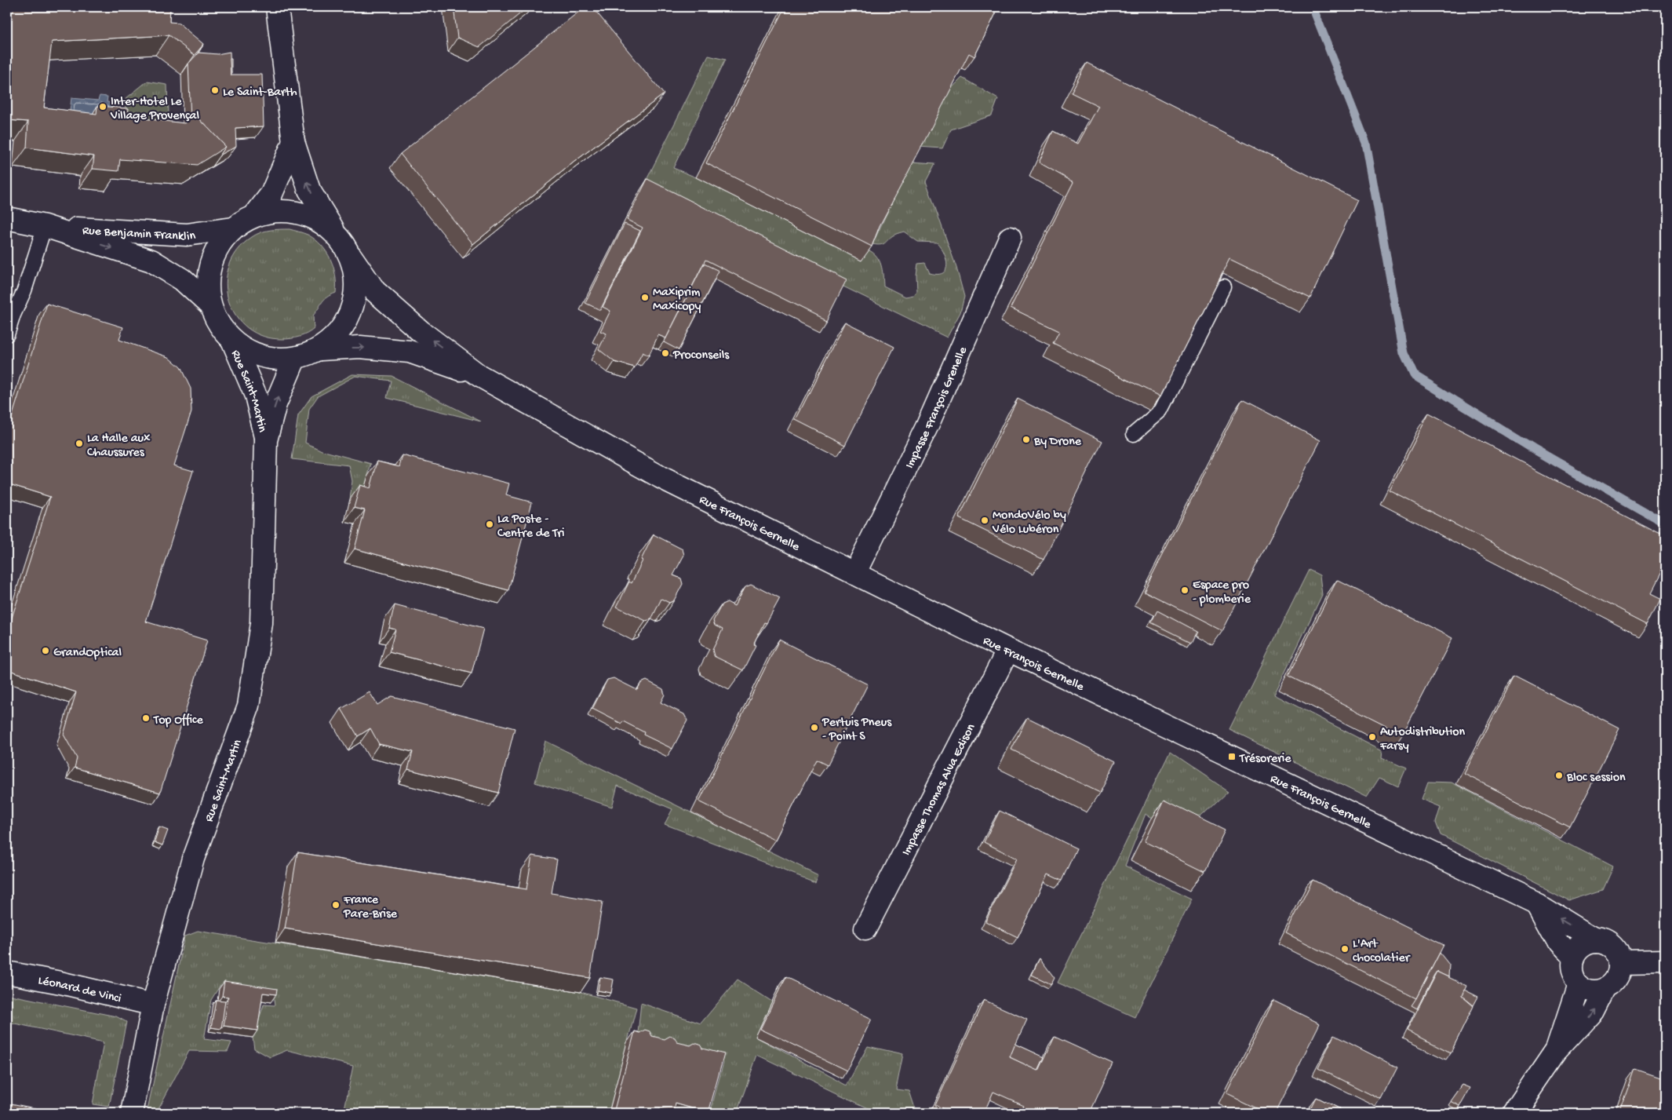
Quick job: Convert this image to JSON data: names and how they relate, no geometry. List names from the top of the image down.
{
  "streets": {
    "street": [
      "Rue Benjamin Franklin",
      "Rue Saint-Martin",
      "Impasse François Grenelle",
      "Rue François Gernelle",
      "Impasse Thomas Alva Edison",
      "Léonard de Vinci"
    ]
  },
  "crossings": [
    ["Rue Saint-Martin", "Léonard de Vinci"],
    ["Impasse François Grenelle", "Rue François Gernelle"],
    ["Rue François Gernelle", "Impasse Thomas Alva Edison"]
  ],
  "places": {
    "other": [
      "Le Saint-Barth",
      "Inter-Hotel Le Village Provençal",
      "Maxiprim Maxicopy",
      "Proconseils",
      "By Drone",
      "La Halle aux Chaussures",
      "MondoVélo by Vélo Lubéron",
      "La Poste - Centre de Tri",
      "Espace pro - plomberie",
      "GrandOptical",
      "Top Office",
      "Pertuis Pneus - Point S",
      "Autodistribution Farsy",
      "Bloc session",
      "France Pare-Brise",
      "L'Art chocolatier"
    ],
    "transit": ["Trésorerie"]
  }
}
